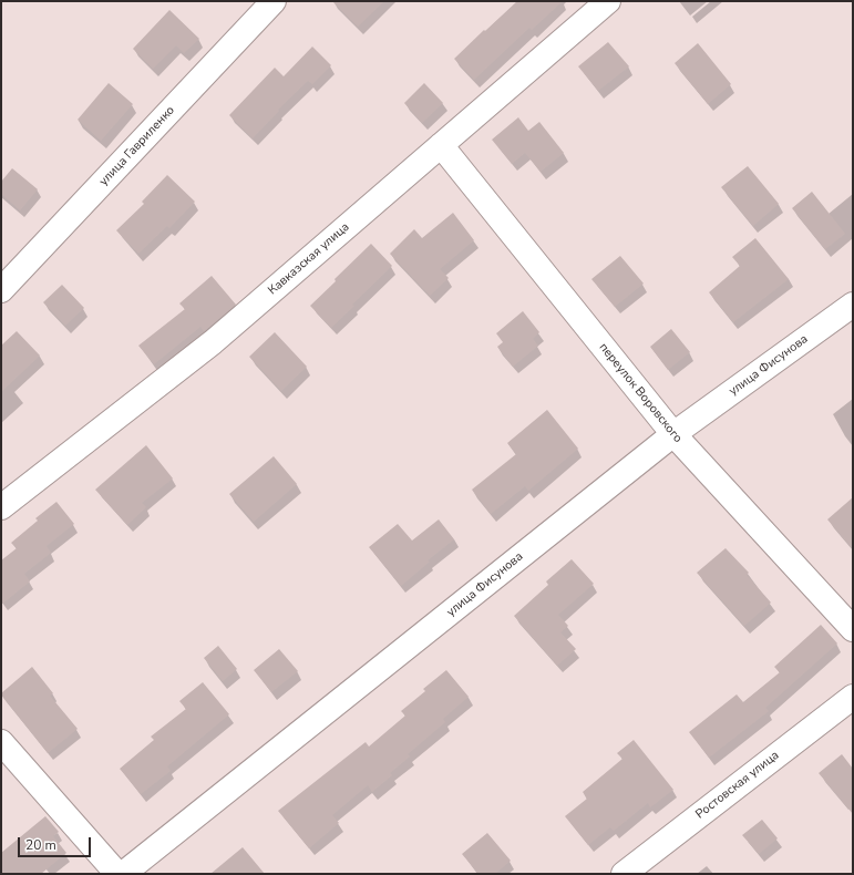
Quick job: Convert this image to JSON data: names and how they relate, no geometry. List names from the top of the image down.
{
  "streets": {
    "street": [
      "улица Гавриленко",
      "Кавказская улица",
      "улица Фисунова",
      "переулок Воровского",
      "Ростовская улица"
    ]
  },
  "crossings": [
    ["Кавказская улица", "переулок Воровского"],
    ["улица Фисунова", "переулок Воровского"]
  ],
  "scale_bar": "20 m"
}
